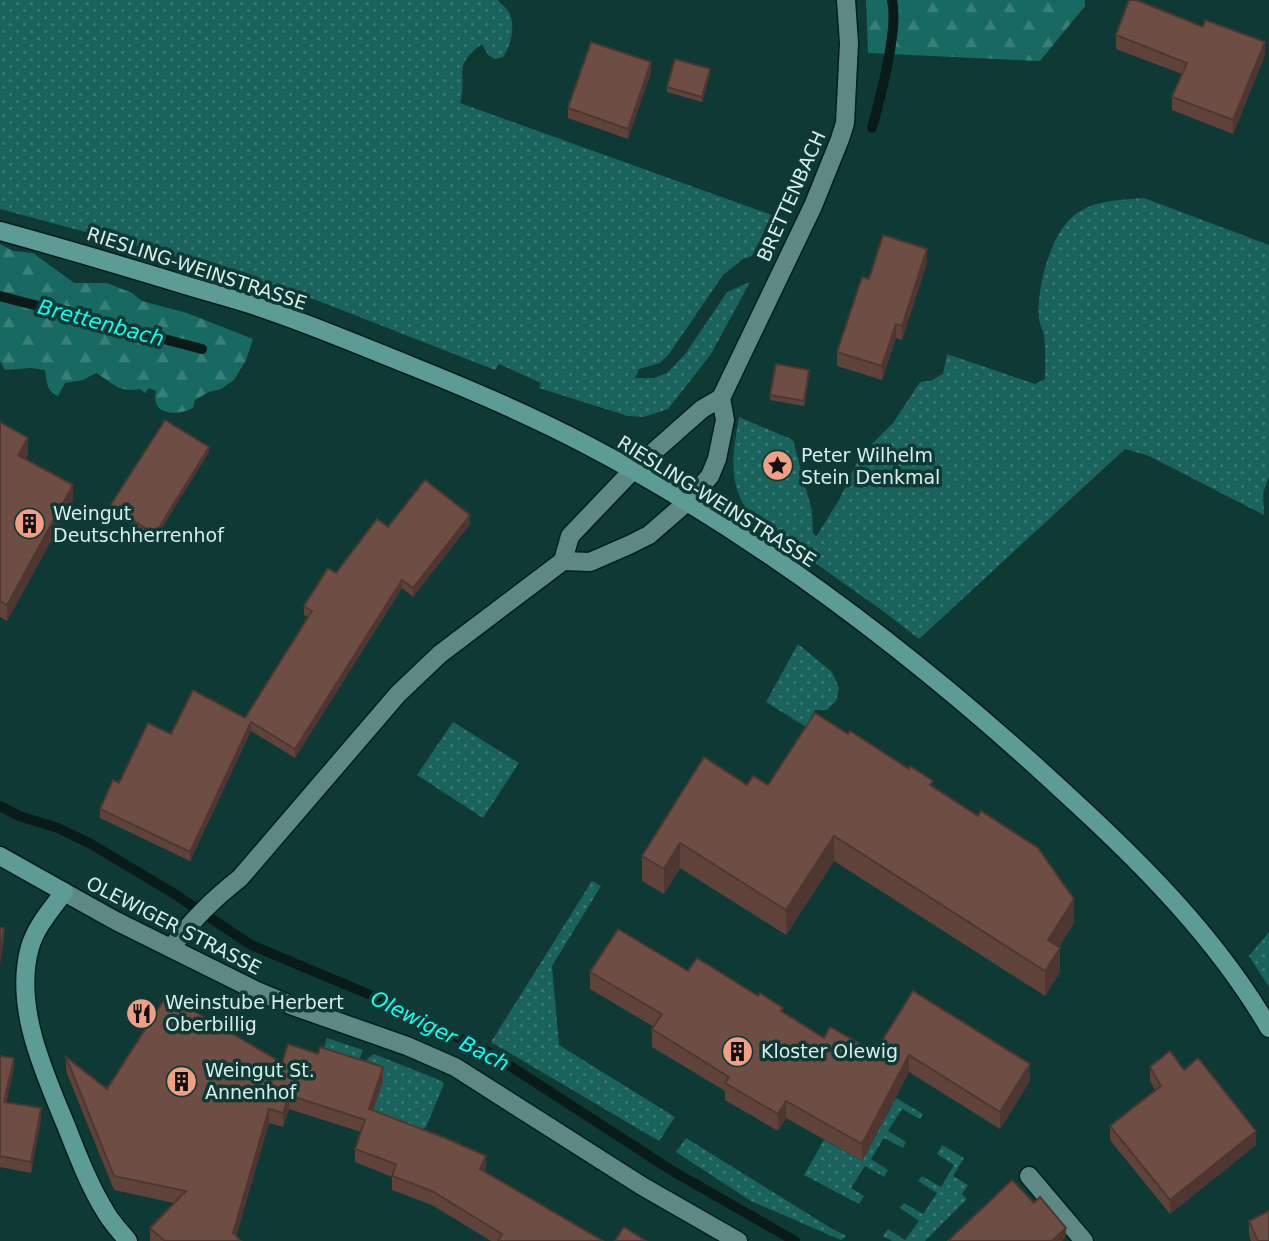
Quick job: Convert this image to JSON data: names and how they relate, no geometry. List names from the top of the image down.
{
  "streets": {
    "main road": ["RIESLING-WEINSTRASSE", "OLEWIGER STRASSE"],
    "street": ["BRETTENBACH"]
  },
  "crossings": [
    ["BRETTENBACH", "RIESLING-WEINSTRASSE"]
  ],
  "water": ["Brettenbach", "Olewiger Bach"],
  "places": {
    "place": ["Peter Wilhelm Stein Denkmal"],
    "building": ["Weingut Deutschherrenhof", "Kloster Olewig", "Weingut St. Annenhof"],
    "restaurant": ["Weinstube Herbert Oberbillig"]
  }
}
